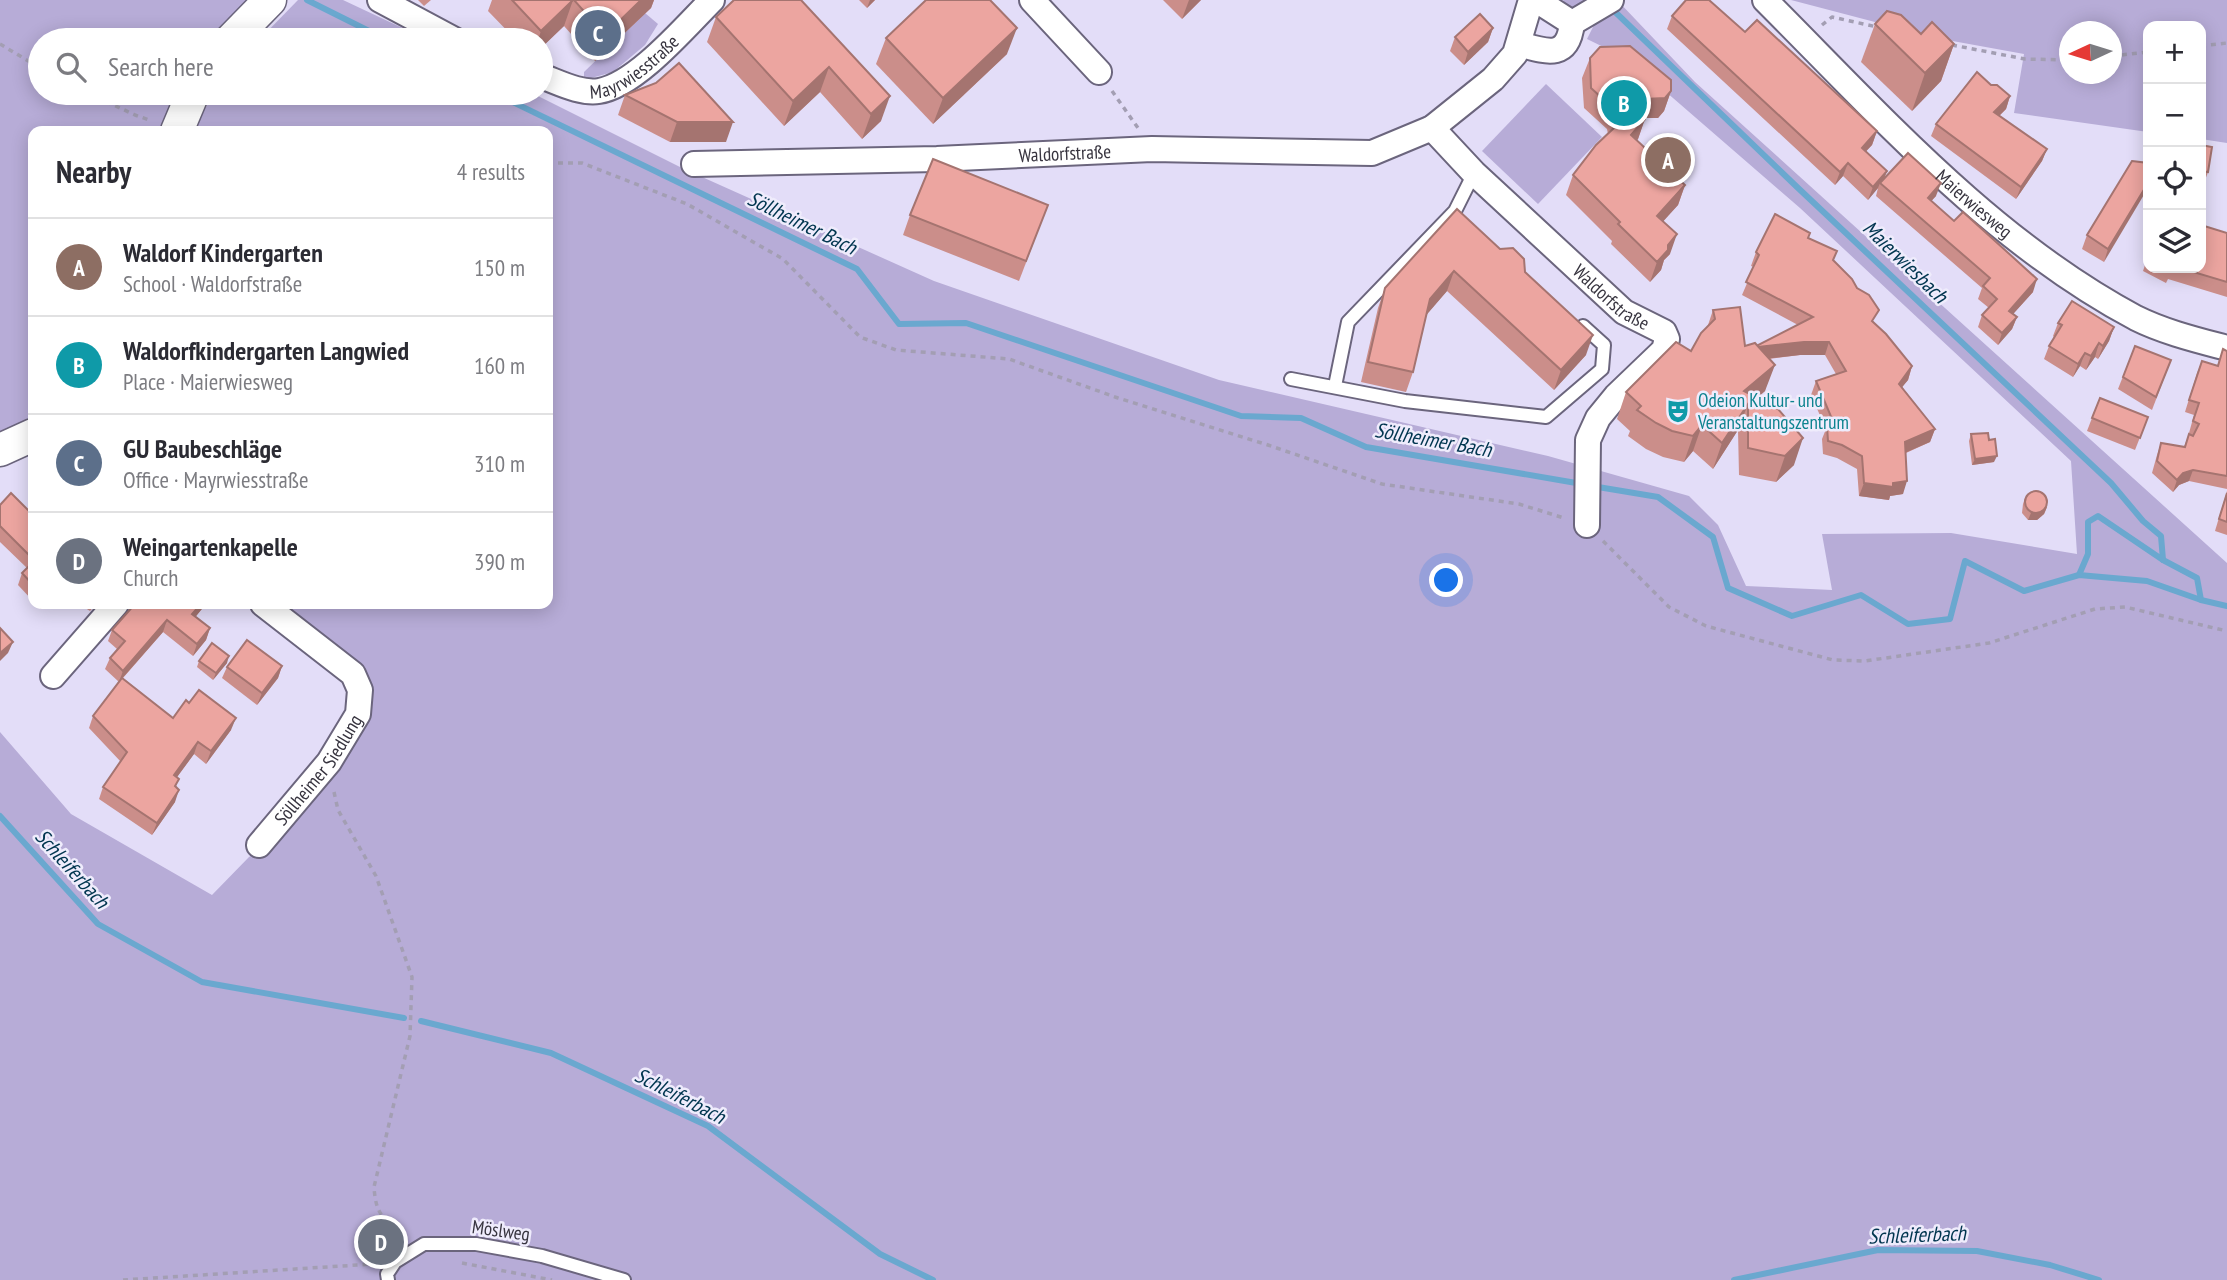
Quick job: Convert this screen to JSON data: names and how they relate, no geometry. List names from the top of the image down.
{
  "streets": {
    "street": [
      "Mayrwiesstraße",
      "Waldorfstraße",
      "Maierwiesweg",
      "Söllheimer Siedlung"
    ],
    "lane": ["Möslweg"]
  },
  "water": ["Söllheimer Bach", "Maierwiesbach", "Schleiferbach"],
  "places": {
    "theatre": ["Odeion Kultur- und Veranstaltungszentrum"]
  },
  "north": "left",
  "page": {
    "pins": [
      "C",
      "B",
      "A",
      "D"
    ],
    "map_buttons": ["+", "−"],
    "search": "Search here",
    "heading": ["Nearby", "4 results"],
    "list": [
      {
        "mark": "A",
        "name": "Waldorf Kindergarten",
        "note": "School · Waldorfstraße",
        "value": "150 m"
      },
      {
        "mark": "B",
        "name": "Waldorfkindergarten Langwied",
        "note": "Place · Maierwiesweg",
        "value": "160 m"
      },
      {
        "mark": "C",
        "name": "GU Baubeschläge",
        "note": "Office · Mayrwiesstraße",
        "value": "310 m"
      },
      {
        "mark": "D",
        "name": "Weingartenkapelle",
        "note": "Church",
        "value": "390 m"
      }
    ]
  }
}
